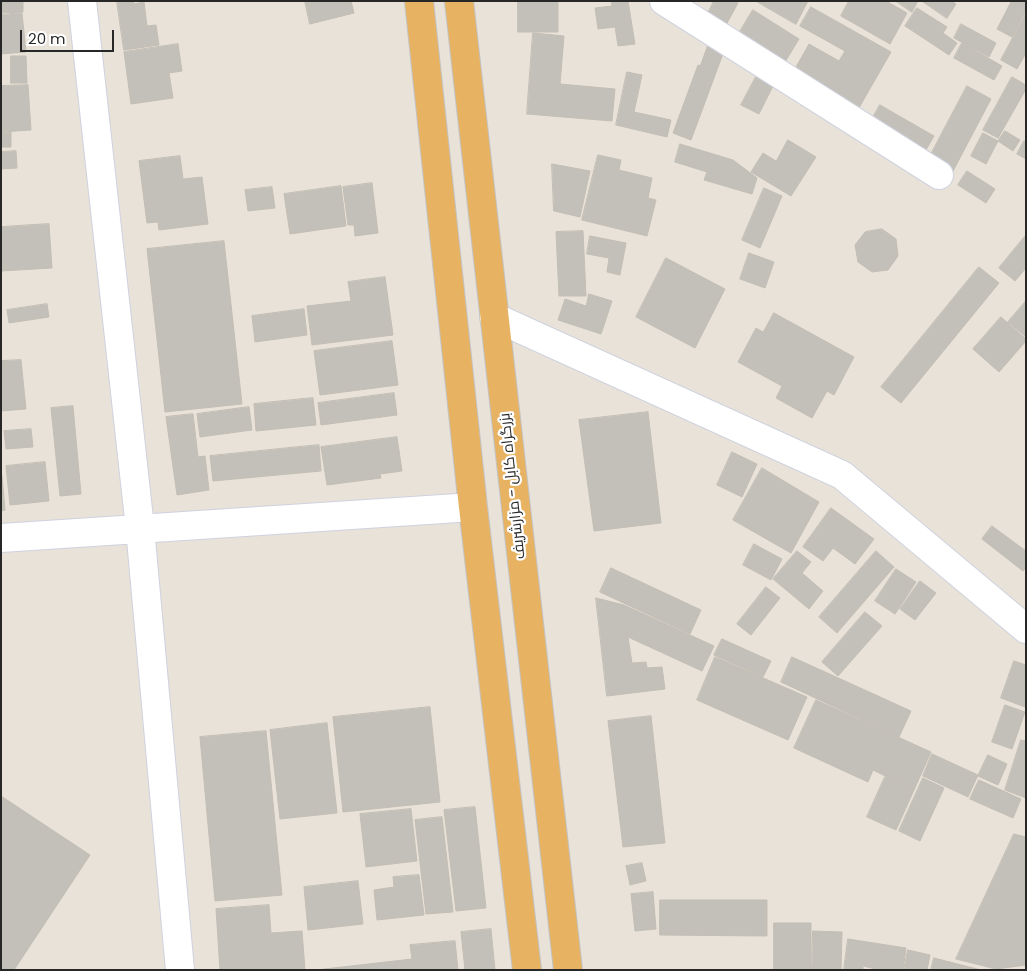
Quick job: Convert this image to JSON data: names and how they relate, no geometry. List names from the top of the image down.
{
  "streets": {
    "highway": ["بزرگراه کابل - مزارشریف"]
  },
  "scale_bar": "20 m"
}
